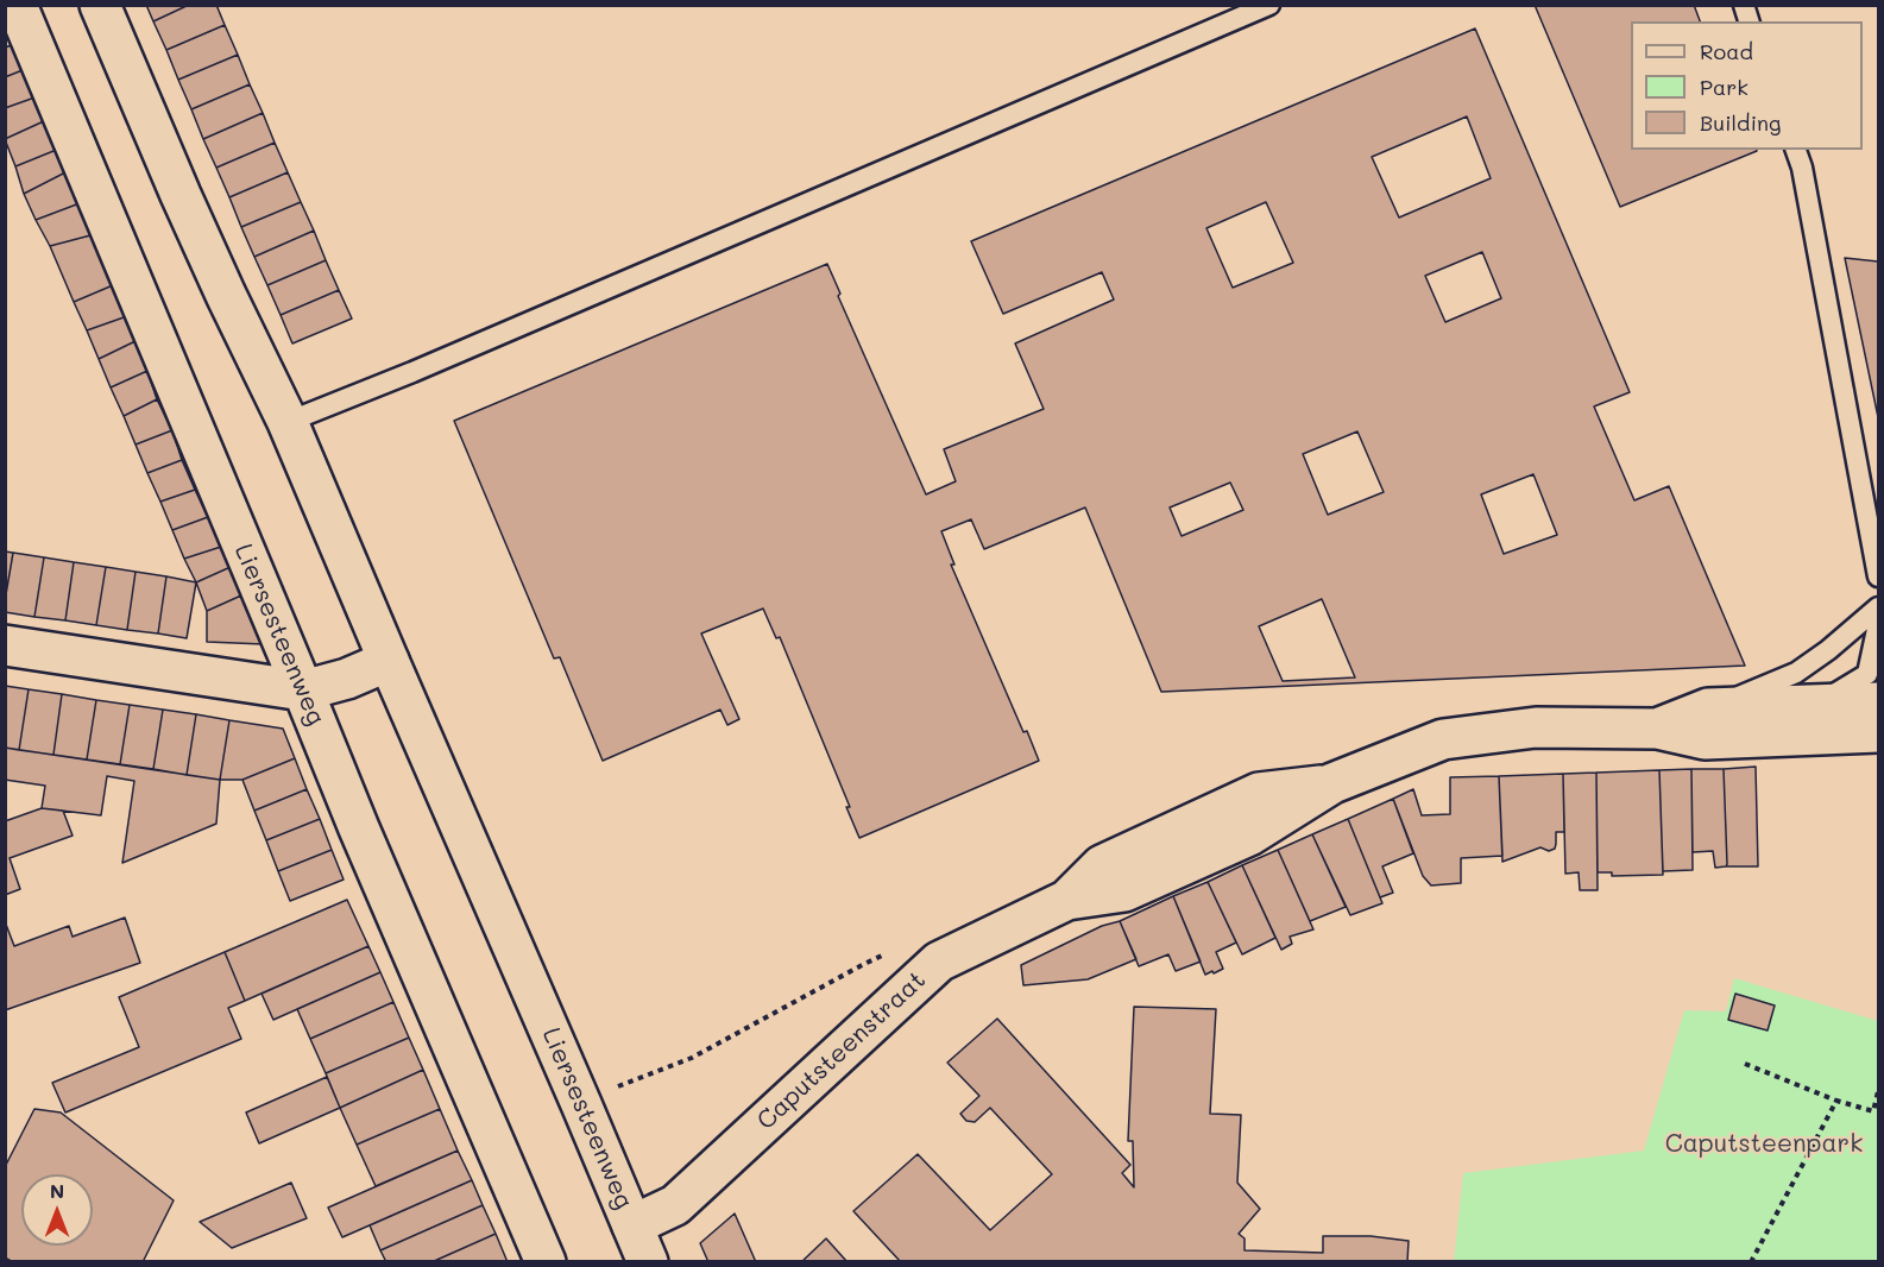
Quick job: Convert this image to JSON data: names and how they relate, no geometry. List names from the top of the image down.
{
  "streets": {
    "street": ["Liersesteenweg", "Caputsteenstraat"]
  },
  "crossings": [
    ["Liersesteenweg", "Caputsteenstraat"]
  ],
  "parks": ["Caputsteenpark"],
  "legend": ["Road", "Park", "Building"],
  "north": "top"
}
